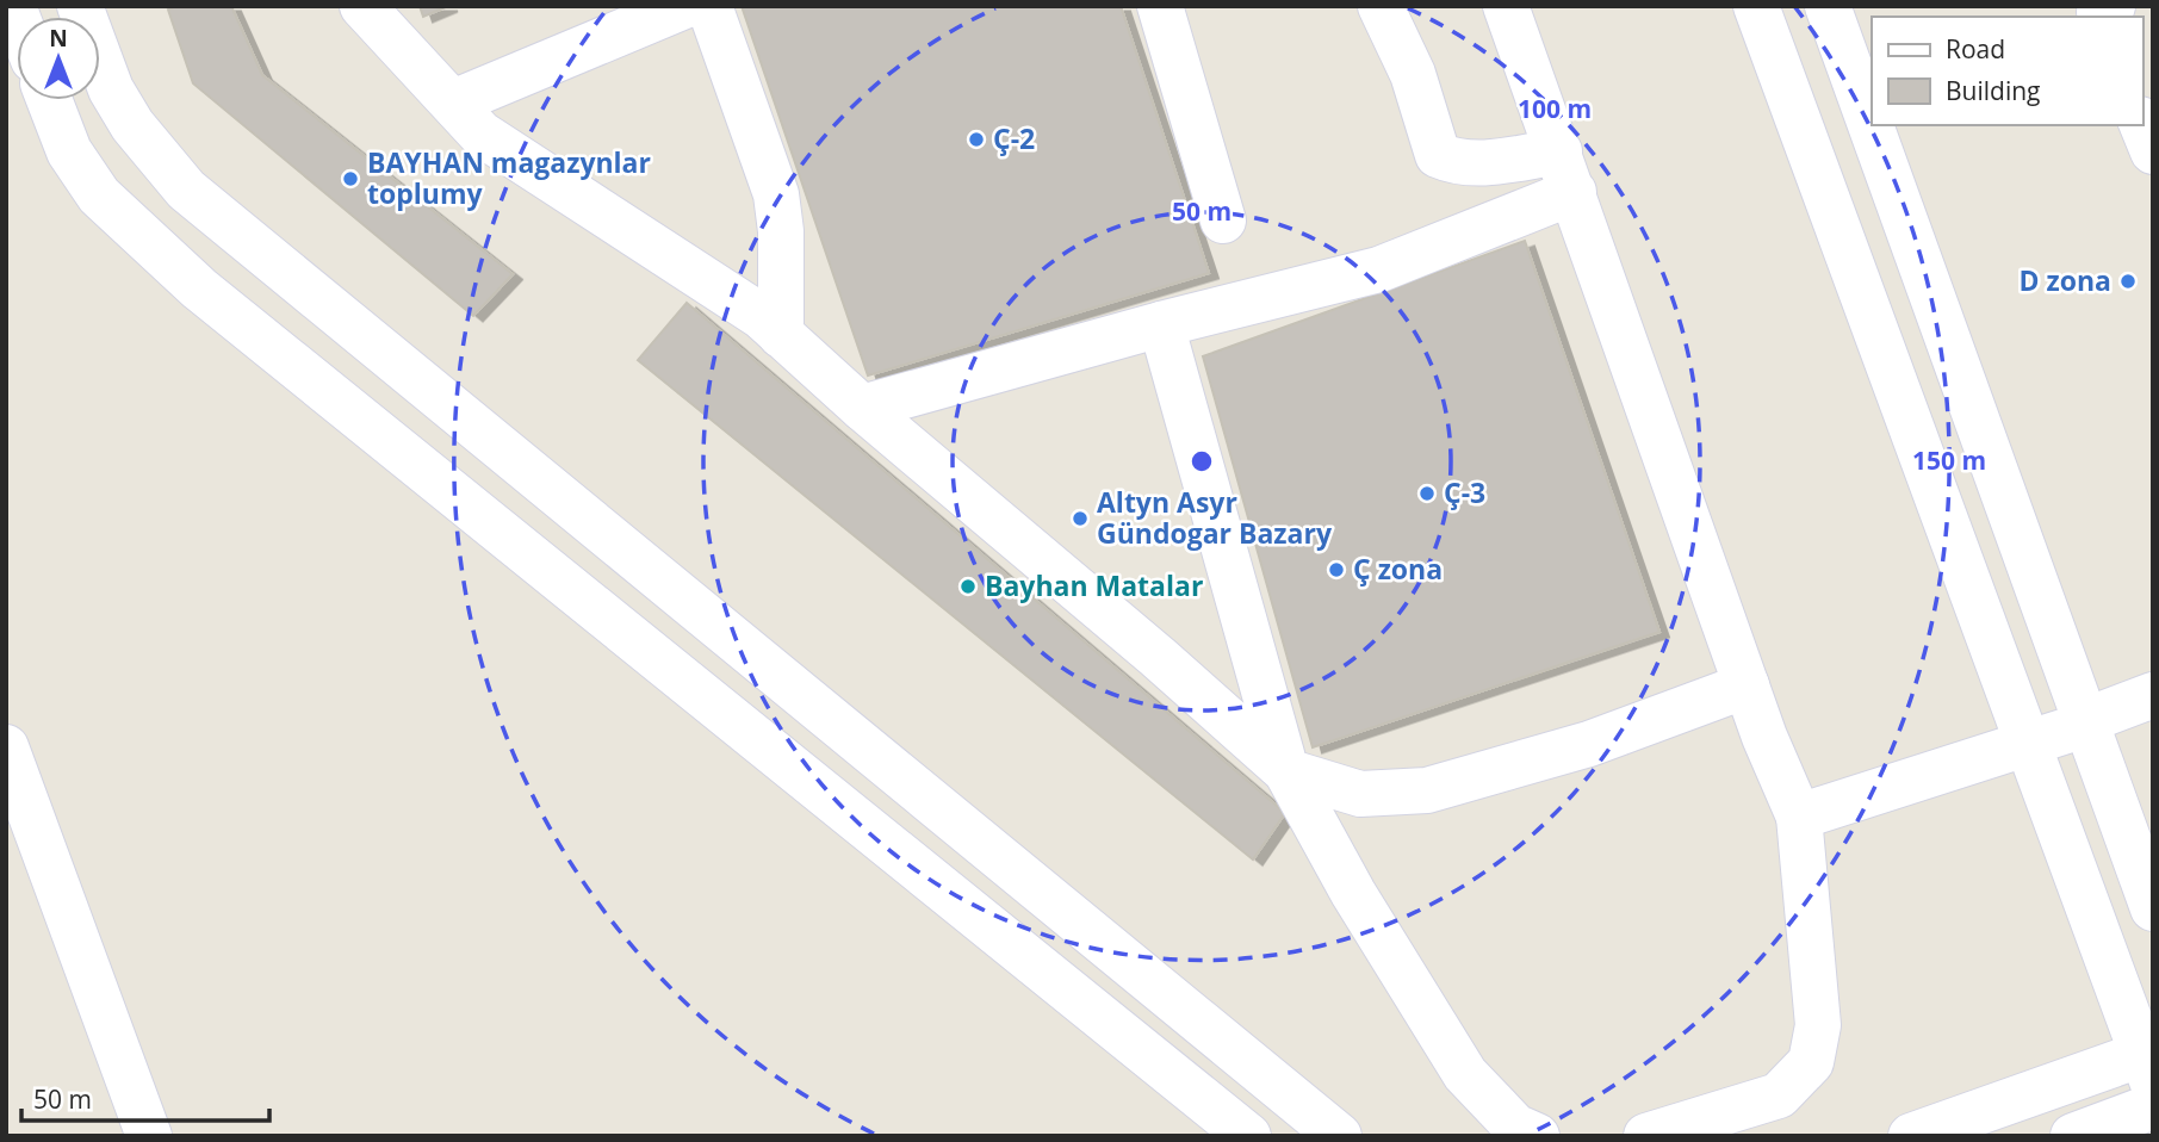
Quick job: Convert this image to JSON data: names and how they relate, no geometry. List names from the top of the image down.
{
  "places": [
    "Ç-2",
    "BAYHAN magazynlar toplumy",
    "D zona",
    "Ç-3",
    "Altyn Asyr Gündogar Bazary",
    "Ç zona",
    "Bayhan Matalar"
  ],
  "legend": ["Road", "Building"],
  "scale_bar": "50 m",
  "north": "top",
  "rings": ["100 m", "50 m", "150 m"]
}
